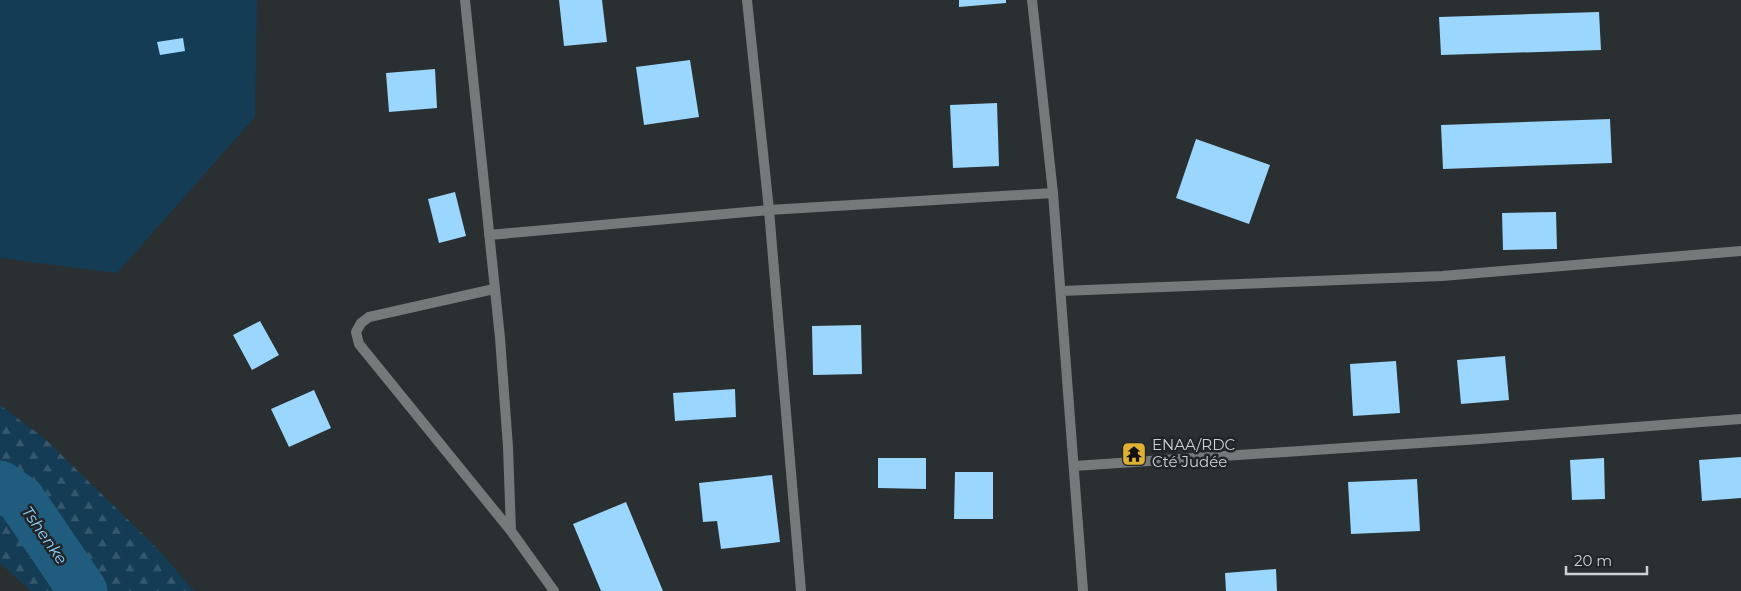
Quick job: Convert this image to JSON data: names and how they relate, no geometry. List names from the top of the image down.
{
  "water": ["Tshenke"],
  "places": {
    "temple": ["ENAA/RDC Cté Judée"]
  },
  "scale_bar": "20 m"
}
